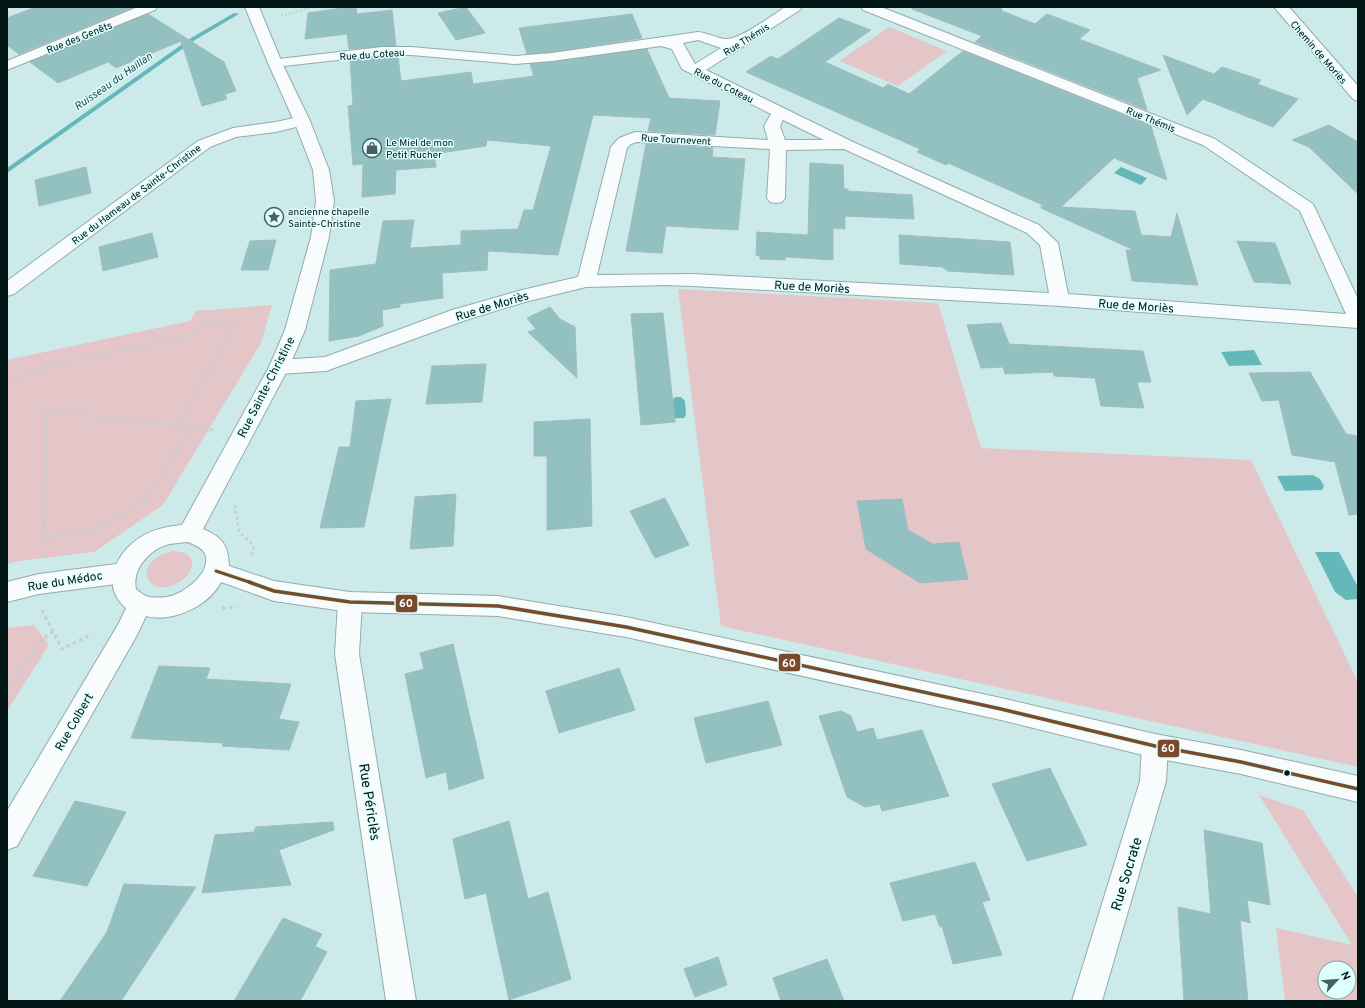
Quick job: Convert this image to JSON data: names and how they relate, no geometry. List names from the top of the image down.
{
  "streets": {
    "street": [
      "Rue des Genêts",
      "Rue Thémis",
      "Chemin de Moriès",
      "Rue du Coteau",
      "Rue Tournevent",
      "Rue du Hameau de Sainte-Christine",
      "Rue de Moriès",
      "Rue Sainte-Christine",
      "Rue du Médoc",
      "Rue Colbert",
      "Rue Périclès",
      "Rue Socrate"
    ]
  },
  "crossings": [
    ["Rue Thémis", "Rue du Coteau"],
    ["Rue Thémis", "Rue de Moriès"],
    ["Rue du Coteau", "Rue Tournevent"],
    ["Rue du Coteau", "Rue de Moriès"],
    ["Rue du Coteau", "Rue Sainte-Christine"],
    ["Rue Tournevent", "Rue de Moriès"],
    ["Rue du Hameau de Sainte-Christine", "Rue Sainte-Christine"],
    ["Rue de Moriès", "Rue Sainte-Christine"],
    ["Rue Sainte-Christine", "Rue du Médoc"],
    ["Rue Sainte-Christine", "Rue Colbert"],
    ["Rue du Médoc", "Rue Colbert"]
  ],
  "water": ["Ruisseau du Haillan"],
  "places": {
    "shop": ["Le Miel de mon Petit Rucher"],
    "place": ["ancienne chapelle Sainte-Christine"]
  },
  "lines": ["transit line 60"],
  "north": "top right"
}
